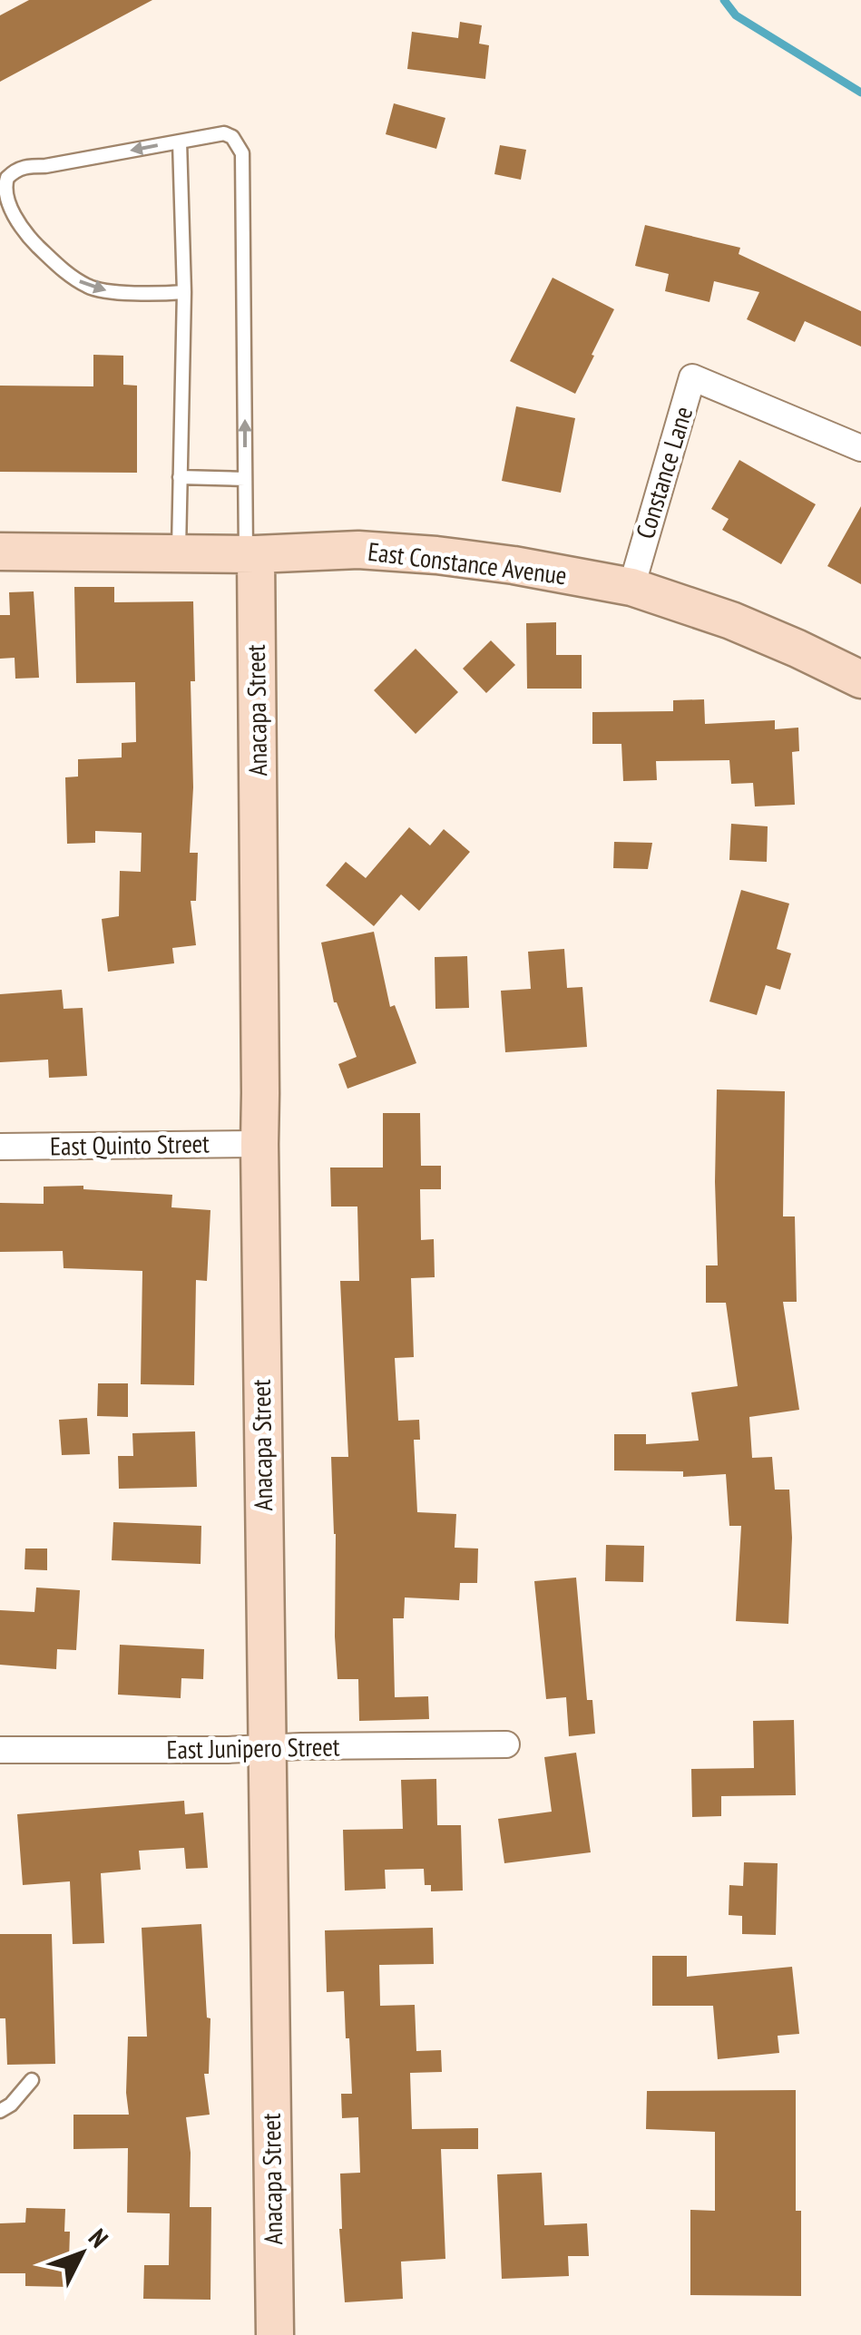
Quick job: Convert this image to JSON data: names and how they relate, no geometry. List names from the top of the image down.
{
  "streets": {
    "street": [
      "Constance Lane",
      "East Constance Avenue",
      "Anacapa Street",
      "East Quinto Street",
      "East Junipero Street"
    ]
  },
  "crossings": [
    ["Constance Lane", "East Constance Avenue"],
    ["East Constance Avenue", "Anacapa Street"],
    ["Anacapa Street", "East Quinto Street"],
    ["Anacapa Street", "East Junipero Street"]
  ],
  "north": "top right"
}
